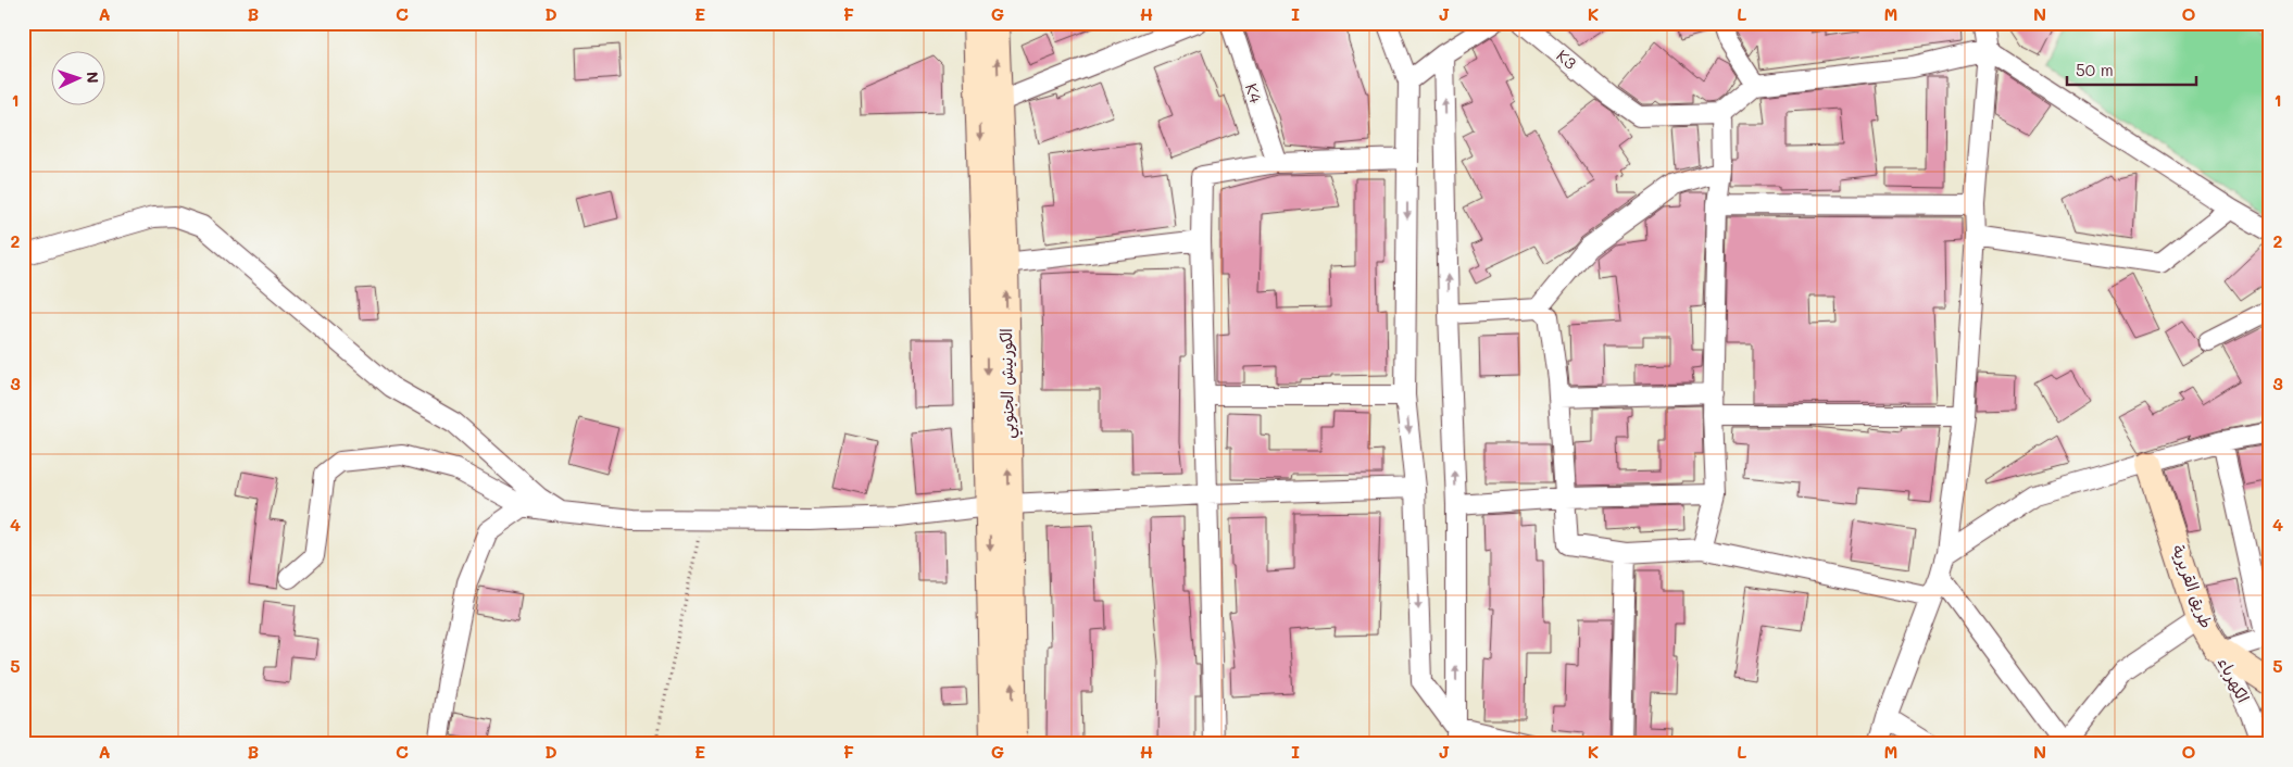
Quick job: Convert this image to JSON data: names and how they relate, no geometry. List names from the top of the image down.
{
  "streets": {
    "main road": ["الكورنيش الجنوبي", "طريق القريرية"],
    "street": ["K3", "K4", "الكهرباء"]
  },
  "crossings": [
    ["طريق القريرية", "الكهرباء"]
  ],
  "scale_bar": "50 m",
  "north": "right",
  "grid": {
    "columns": [
      "A",
      "B",
      "C",
      "D",
      "E",
      "F",
      "G",
      "H",
      "I",
      "J",
      "K",
      "L",
      "M",
      "N",
      "O"
    ],
    "rows": [
      "1",
      "2",
      "3",
      "4",
      "5"
    ]
  }
}
